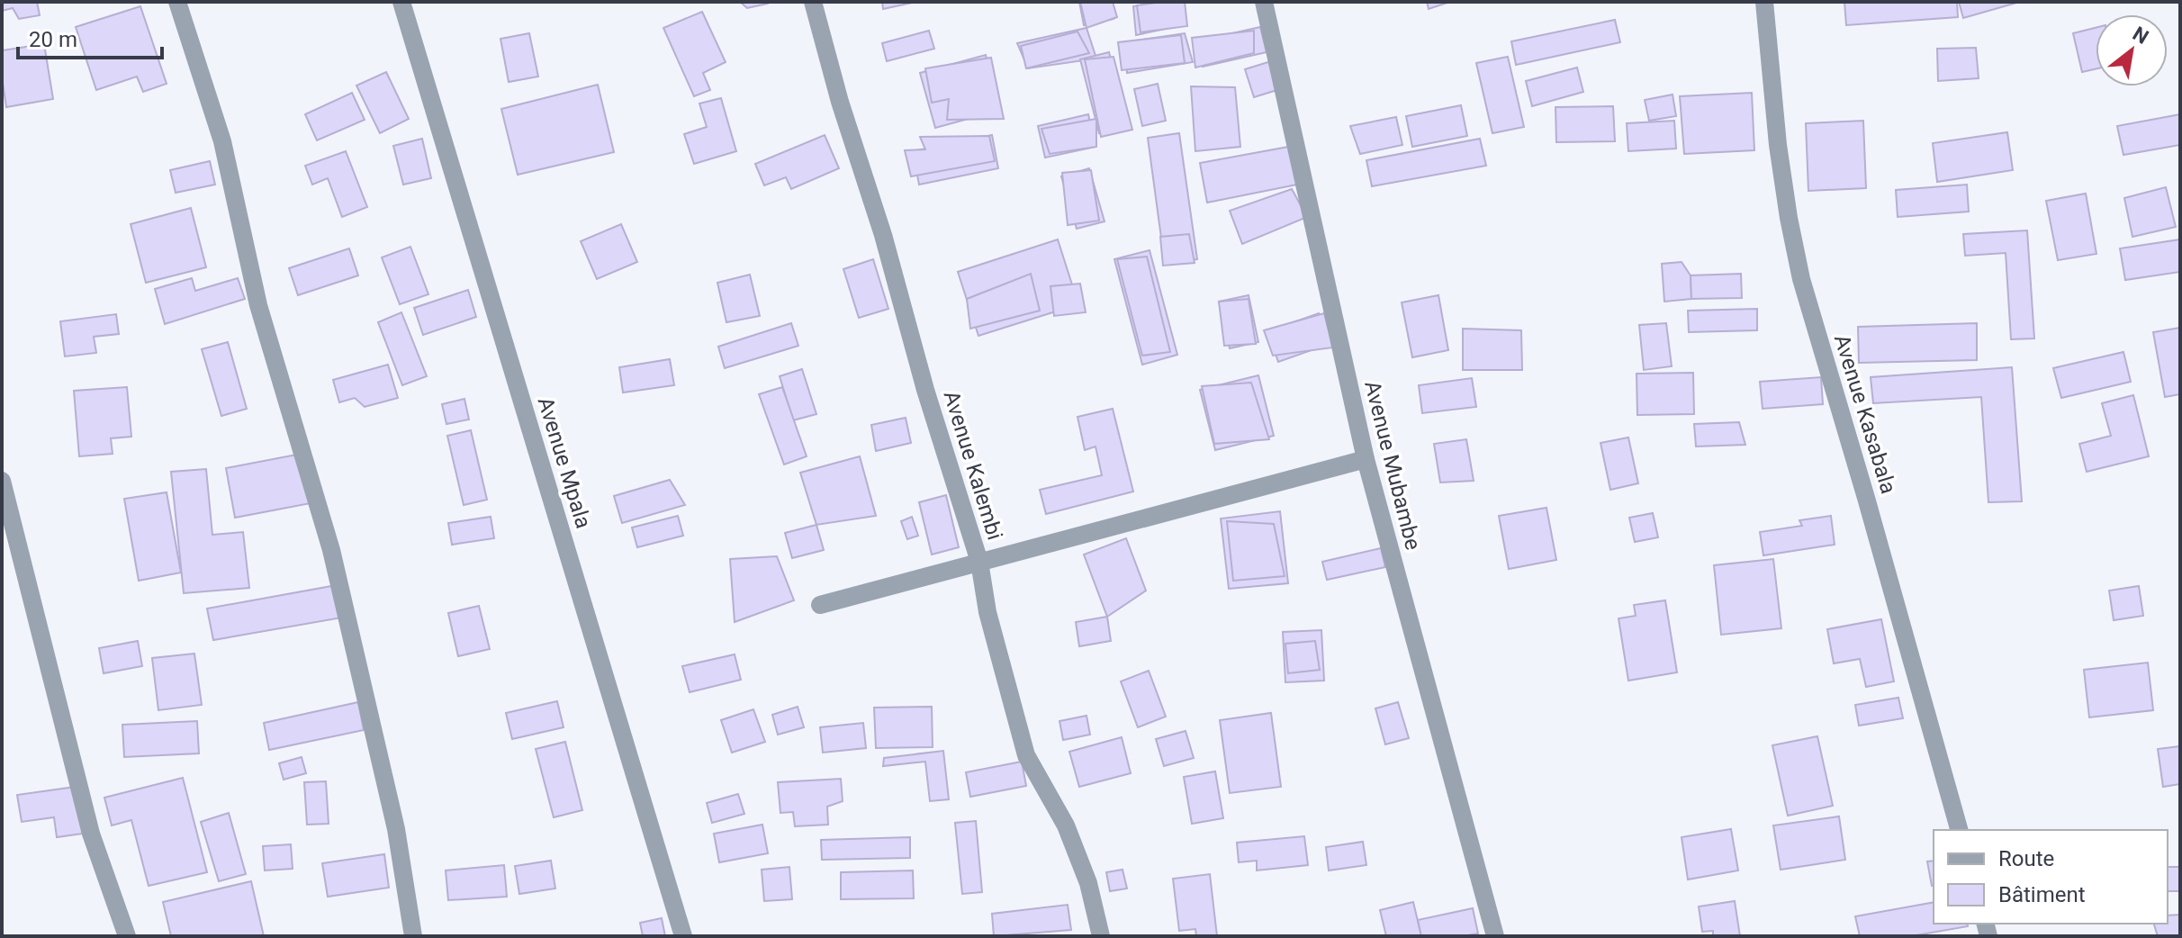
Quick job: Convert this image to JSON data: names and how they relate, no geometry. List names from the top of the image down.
{
  "streets": {
    "street": [
      "Avenue Kasabala",
      "Avenue Mpala",
      "Avenue Kalembi",
      "Avenue Mubambe"
    ]
  },
  "legend": ["Route", "Bâtiment"],
  "scale_bar": "20 m",
  "north": "top right"
}
